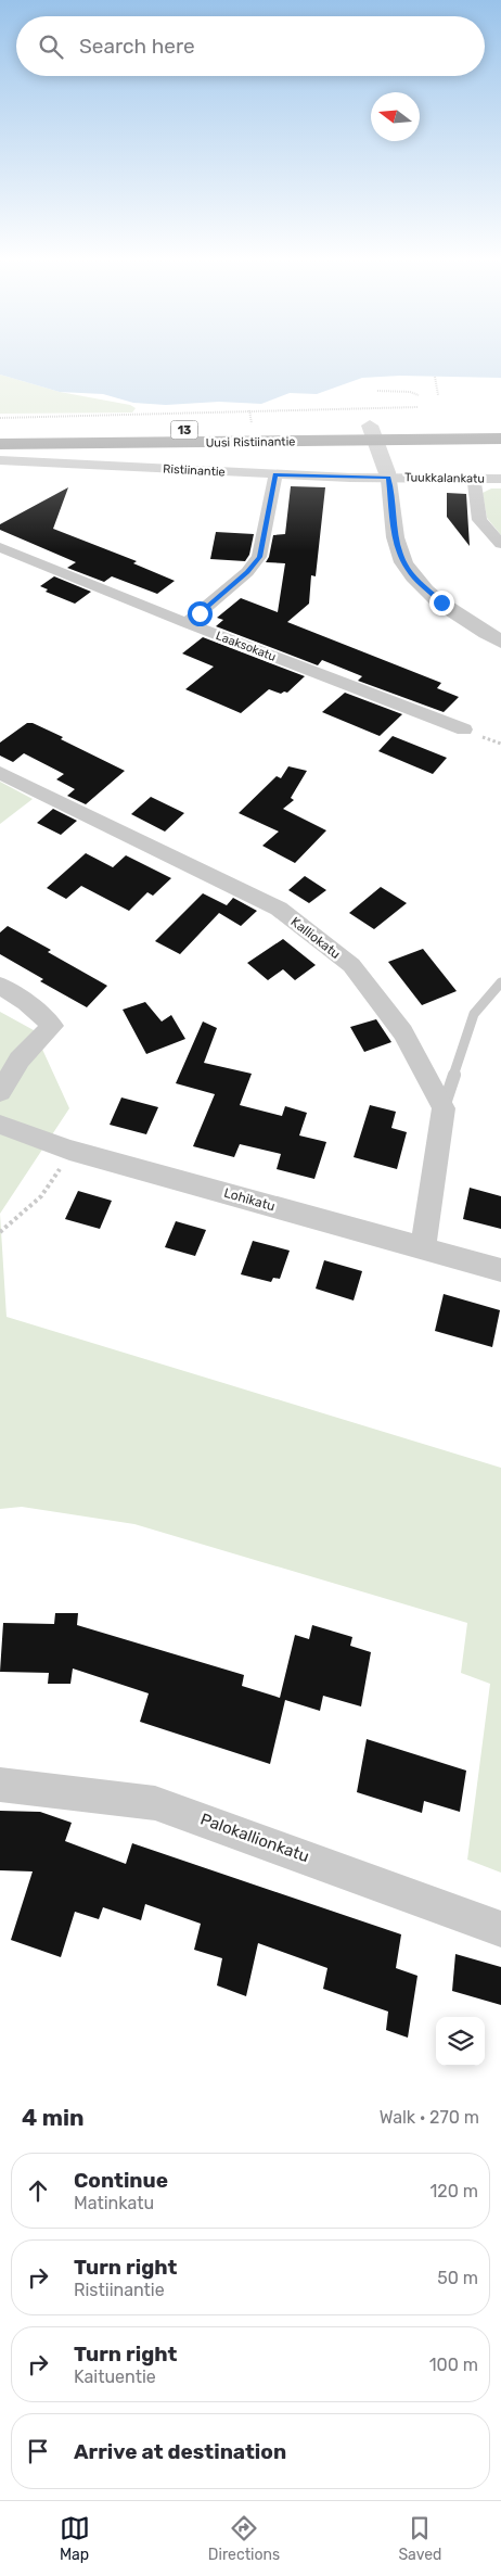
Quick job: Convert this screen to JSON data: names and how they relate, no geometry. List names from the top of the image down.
{
  "streets": {
    "highway": ["13", "Uusi Ristiinantie"],
    "street": [
      "Ristiinantie",
      "Tuukkalankatu",
      "Laaksokatu",
      "Kalliokatu",
      "Lohikatu",
      "Palokallionkatu"
    ]
  },
  "crossings": [
    ["Ristiinantie", "Tuukkalankatu"]
  ],
  "north": "left",
  "page": {
    "search": "Search here",
    "heading": ["4 min", "Walk · 270 m"],
    "list": [
      ["Continue", "Matinkatu", "120 m"],
      ["Turn right", "Ristiinantie", "50 m"],
      ["Turn right", "Kaituentie", "100 m"],
      "Arrive at destination"
    ],
    "nav": ["Map", "Directions", "Saved"]
  }
}
